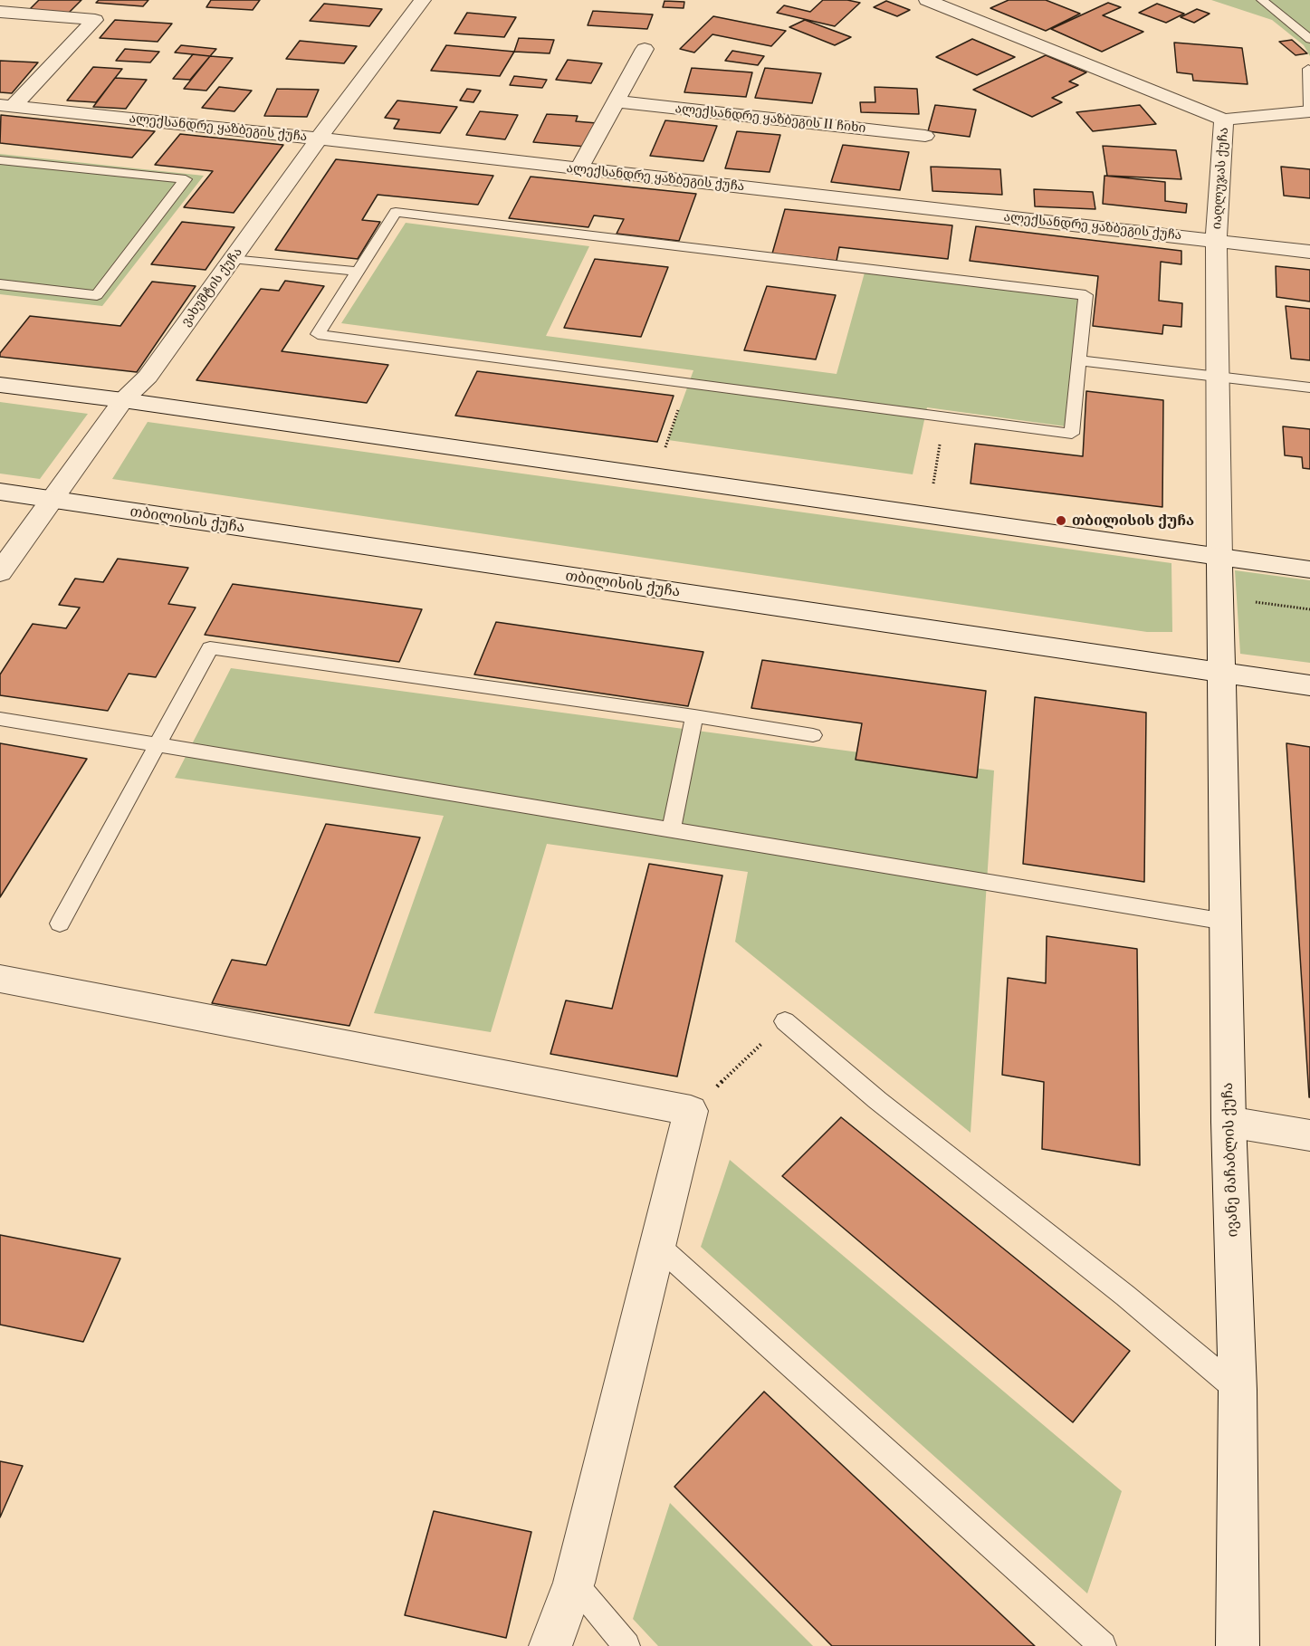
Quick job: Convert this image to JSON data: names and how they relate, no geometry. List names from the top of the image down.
{
  "streets": {
    "street": [
      "ალექსანდრე ყაზბეგის II ჩიხი",
      "ალექსანდრე ყაზბეგის ქუჩა",
      "იაღლუჯას ქუჩა",
      "ვახუშტის ქუჩა",
      "თბილისის ქუჩა",
      "ივანე მაჩაბლის ქუჩა"
    ]
  },
  "crossings": [
    ["ალექსანდრე ყაზბეგის ქუჩა", "იაღლუჯას ქუჩა"],
    ["ალექსანდრე ყაზბეგის ქუჩა", "ვახუშტის ქუჩა"],
    ["იაღლუჯას ქუჩა", "ივანე მაჩაბლის ქუჩა"],
    ["ვახუშტის ქუჩა", "თბილისის ქუჩა"],
    ["თბილისის ქუჩა", "ივანე მაჩაბლის ქუჩა"]
  ],
  "places": ["თბილისის ქუჩა"]
}
